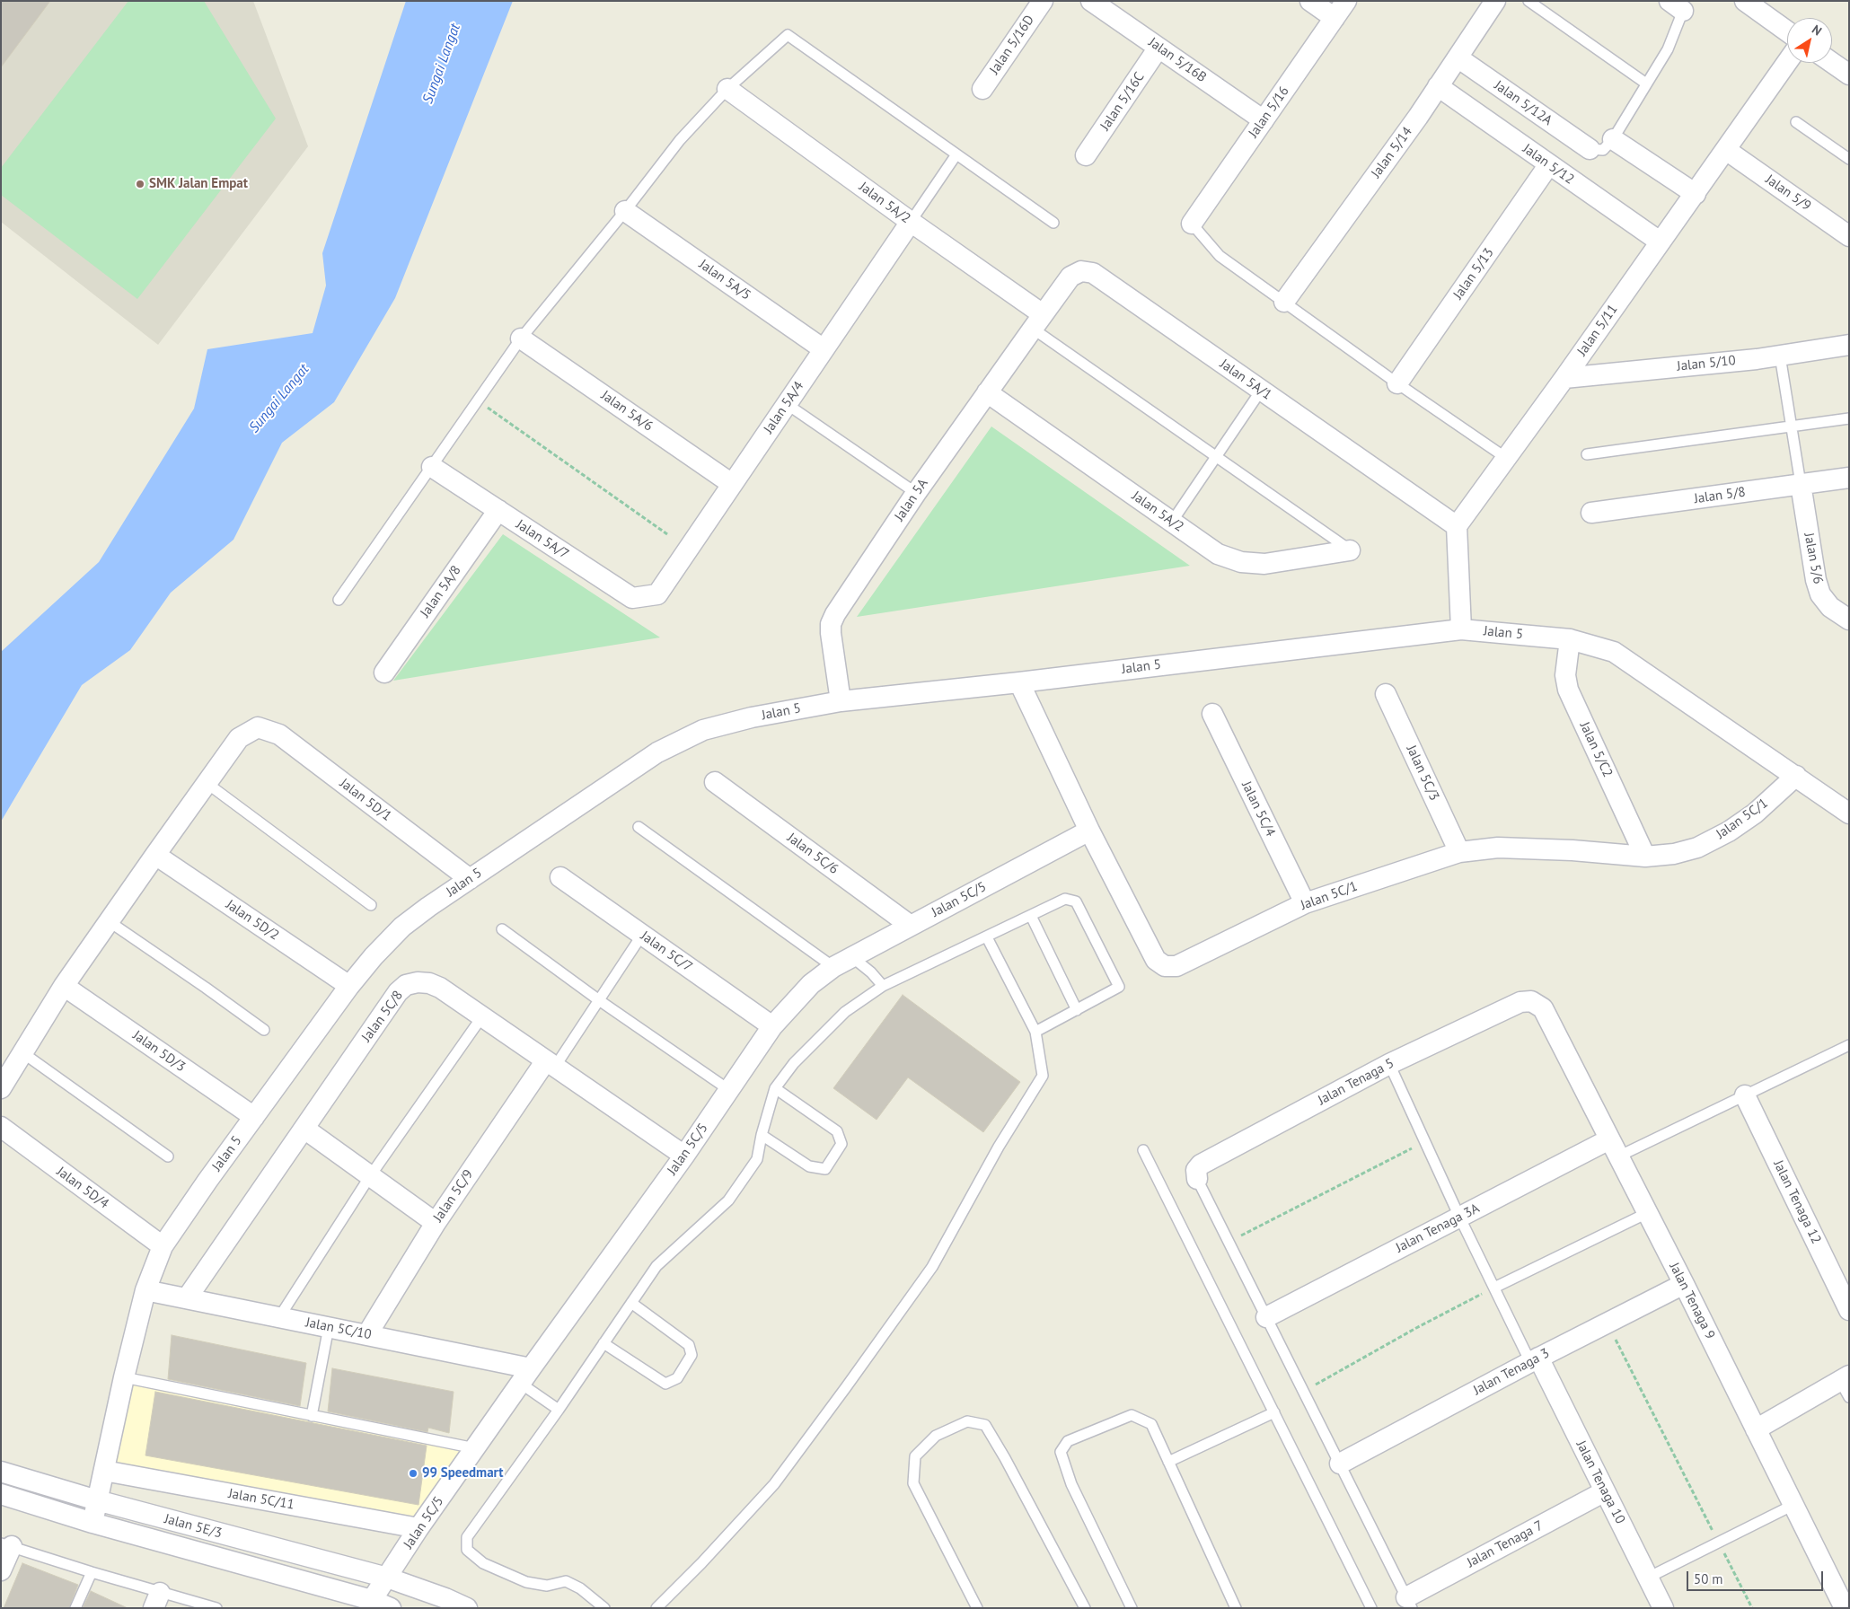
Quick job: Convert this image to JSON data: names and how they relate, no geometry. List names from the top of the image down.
{
  "streets": {
    "street": [
      "Jalan 5/16D",
      "Jalan 5/16B",
      "Jalan 5/16C",
      "Jalan 5/12A",
      "Jalan 5/16",
      "Jalan 5/14",
      "Jalan 5/12",
      "Jalan 5/9",
      "Jalan 5A/2",
      "Jalan 5/13",
      "Jalan 5A/5",
      "Jalan 5/11",
      "Jalan 5/10",
      "Jalan 5A/1",
      "Jalan 5A/4",
      "Jalan 5A/6",
      "Jalan 5/8",
      "Jalan 5A",
      "Jalan 5A/7",
      "Jalan 5/6",
      "Jalan 5A/8",
      "Jalan 5",
      "Jalan 5/C2",
      "Jalan 5C/3",
      "Jalan 5D/1",
      "Jalan 5C/4",
      "Jalan 5C/1",
      "Jalan 5C/6",
      "Jalan 5C/5",
      "Jalan 5D/2",
      "Jalan 5C/7",
      "Jalan 5C/8",
      "Jalan 5D/3",
      "Jalan Tenaga 5",
      "Jalan 5D/4",
      "Jalan 5C/9",
      "Jalan Tenaga 12",
      "Jalan Tenaga 3A",
      "Jalan Tenaga 9",
      "Jalan 5C/10",
      "Jalan Tenaga 3",
      "Jalan Tenaga 10",
      "Jalan 5C/11",
      "Jalan 5E/3",
      "Jalan Tenaga 7"
    ]
  },
  "crossings": [
    ["Jalan 5/16B", "Jalan 5/16C"],
    ["Jalan 5/16B", "Jalan 5/16"],
    ["Jalan 5/12A", "Jalan 5/14"],
    ["Jalan 5/14", "Jalan 5/12"],
    ["Jalan 5/12", "Jalan 5/13"],
    ["Jalan 5/12", "Jalan 5/11"],
    ["Jalan 5/9", "Jalan 5/11"],
    ["Jalan 5A/2", "Jalan 5A/1"],
    ["Jalan 5A/2", "Jalan 5A/4"],
    ["Jalan 5A/2", "Jalan 5A"],
    ["Jalan 5A/5", "Jalan 5A/4"],
    ["Jalan 5/11", "Jalan 5/10"],
    ["Jalan 5/11", "Jalan 5A/1"],
    ["Jalan 5A/1", "Jalan 5A"],
    ["Jalan 5A/4", "Jalan 5A/6"],
    ["Jalan 5A/4", "Jalan 5A/7"],
    ["Jalan 5/8", "Jalan 5/6"],
    ["Jalan 5A", "Jalan 5"],
    ["Jalan 5A/7", "Jalan 5A/8"],
    ["Jalan 5", "Jalan 5/C2"],
    ["Jalan 5", "Jalan 5D/1"],
    ["Jalan 5", "Jalan 5C/1"],
    ["Jalan 5", "Jalan 5D/2"],
    ["Jalan 5", "Jalan 5D/3"],
    ["Jalan 5", "Jalan 5D/4"],
    ["Jalan 5", "Jalan 5C/10"],
    ["Jalan 5", "Jalan 5C/11"],
    ["Jalan 5", "Jalan 5E/3"],
    ["Jalan 5/C2", "Jalan 5C/1"],
    ["Jalan 5C/3", "Jalan 5C/1"],
    ["Jalan 5C/4", "Jalan 5C/1"],
    ["Jalan 5C/1", "Jalan 5C/5"],
    ["Jalan 5C/6", "Jalan 5C/5"],
    ["Jalan 5C/5", "Jalan 5C/7"],
    ["Jalan 5C/5", "Jalan 5C/8"],
    ["Jalan 5C/5", "Jalan 5C/10"],
    ["Jalan 5C/5", "Jalan 5C/11"],
    ["Jalan 5C/5", "Jalan 5E/3"],
    ["Jalan 5C/8", "Jalan 5C/9"],
    ["Jalan 5C/8", "Jalan 5C/10"],
    ["Jalan Tenaga 5", "Jalan Tenaga 9"],
    ["Jalan 5C/9", "Jalan 5C/10"],
    ["Jalan Tenaga 3A", "Jalan Tenaga 9"],
    ["Jalan Tenaga 9", "Jalan Tenaga 3"],
    ["Jalan Tenaga 3", "Jalan Tenaga 10"],
    ["Jalan Tenaga 10", "Jalan Tenaga 7"]
  ],
  "water": ["Sungai Langat"],
  "places": ["SMK Jalan Empat", "99 Speedmart"],
  "scale_bar": "50 m",
  "north": "top right"
}
